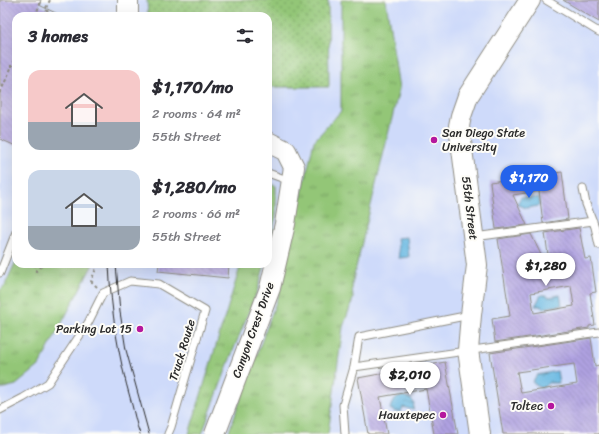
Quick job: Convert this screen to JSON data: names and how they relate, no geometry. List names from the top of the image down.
{
  "streets": {
    "street": ["55th Street", "Canyon Crest Drive"],
    "lane": ["Truck Route"]
  },
  "places": [
    "San Diego State University",
    "Parking Lot 15",
    "Toltec",
    "Hauxtepec"
  ],
  "page": {
    "heading": "3 homes",
    "list": [
      {
        "name": "$1,170/mo",
        "note": "2 rooms · 64 m² · 55th Street"
      },
      {
        "name": "$1,280/mo",
        "note": "2 rooms · 66 m² · 55th Street"
      }
    ],
    "price": ["$1,170", "$1,280", "$2,010"]
  }
}
